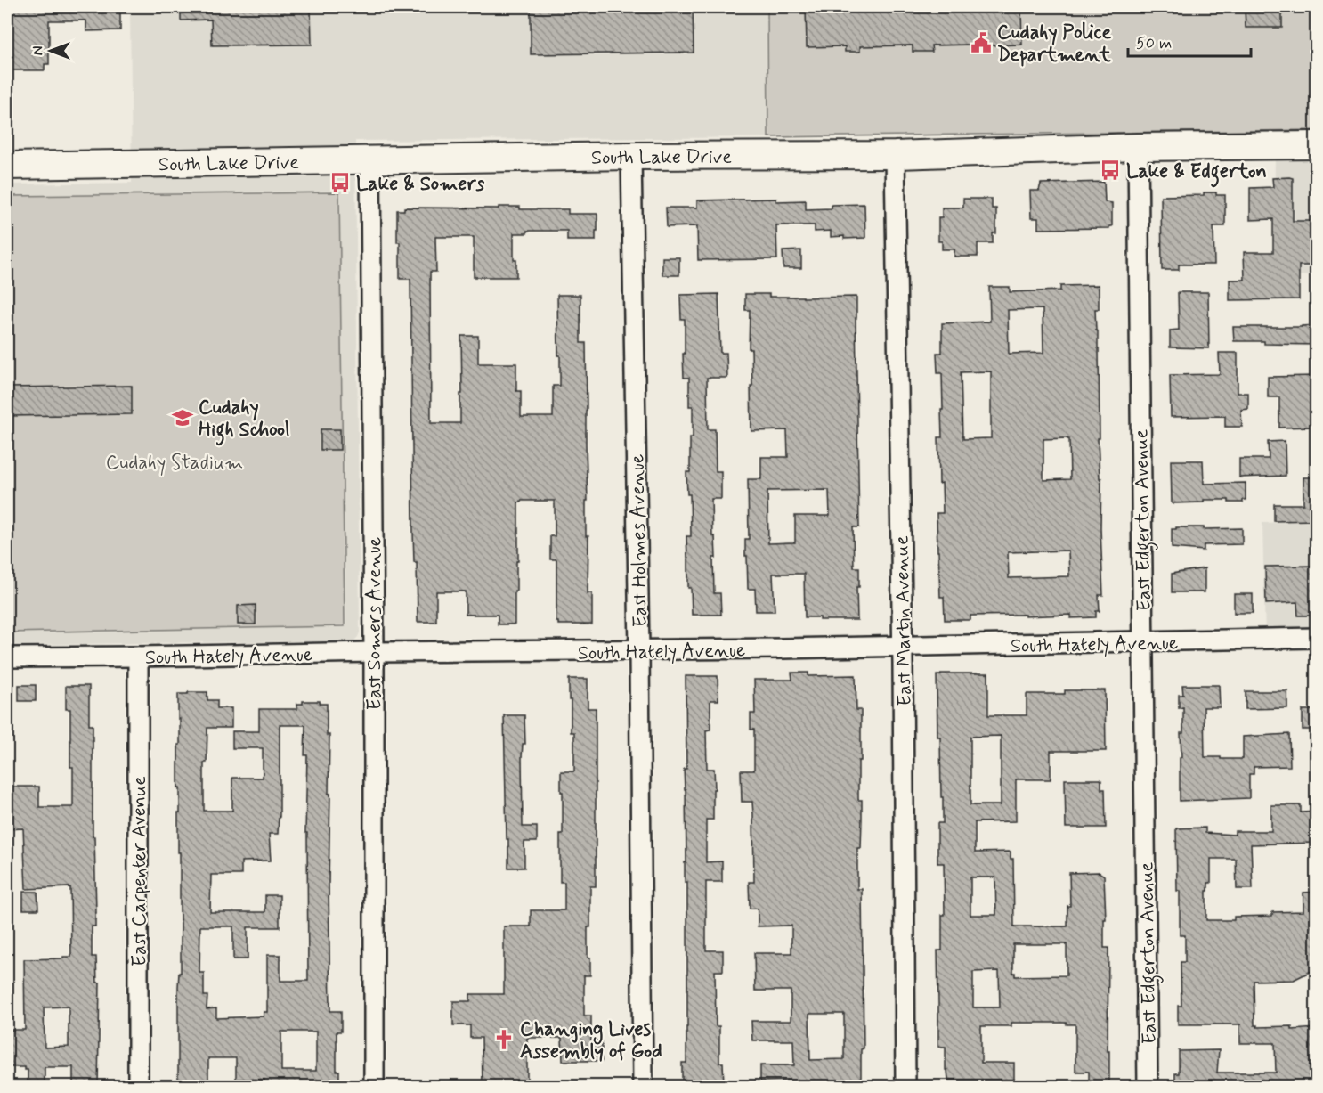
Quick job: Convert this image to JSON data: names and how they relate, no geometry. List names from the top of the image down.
{
  "streets": {
    "main road": ["South Lake Drive"],
    "street": [
      "East Edgerton Avenue",
      "East Holmes Avenue",
      "East Martin Avenue",
      "East Somers Avenue",
      "South Hately Avenue",
      "East Carpenter Avenue"
    ]
  },
  "crossings": [
    ["South Lake Drive", "East Edgerton Avenue"],
    ["South Lake Drive", "East Holmes Avenue"],
    ["South Lake Drive", "East Martin Avenue"],
    ["South Lake Drive", "East Somers Avenue"],
    ["East Edgerton Avenue", "South Hately Avenue"],
    ["East Holmes Avenue", "South Hately Avenue"],
    ["East Martin Avenue", "South Hately Avenue"],
    ["East Somers Avenue", "South Hately Avenue"],
    ["South Hately Avenue", "East Carpenter Avenue"]
  ],
  "parks": ["Cudahy Stadium"],
  "places": {
    "public building": ["Cudahy Police Department"],
    "bus stop": ["Lake & Edgerton", "Lake & Somers"],
    "school or university": ["Cudahy High School"],
    "church": ["Changing Lives Assembly of God"]
  },
  "scale_bar": "50 m",
  "north": "left"
}
